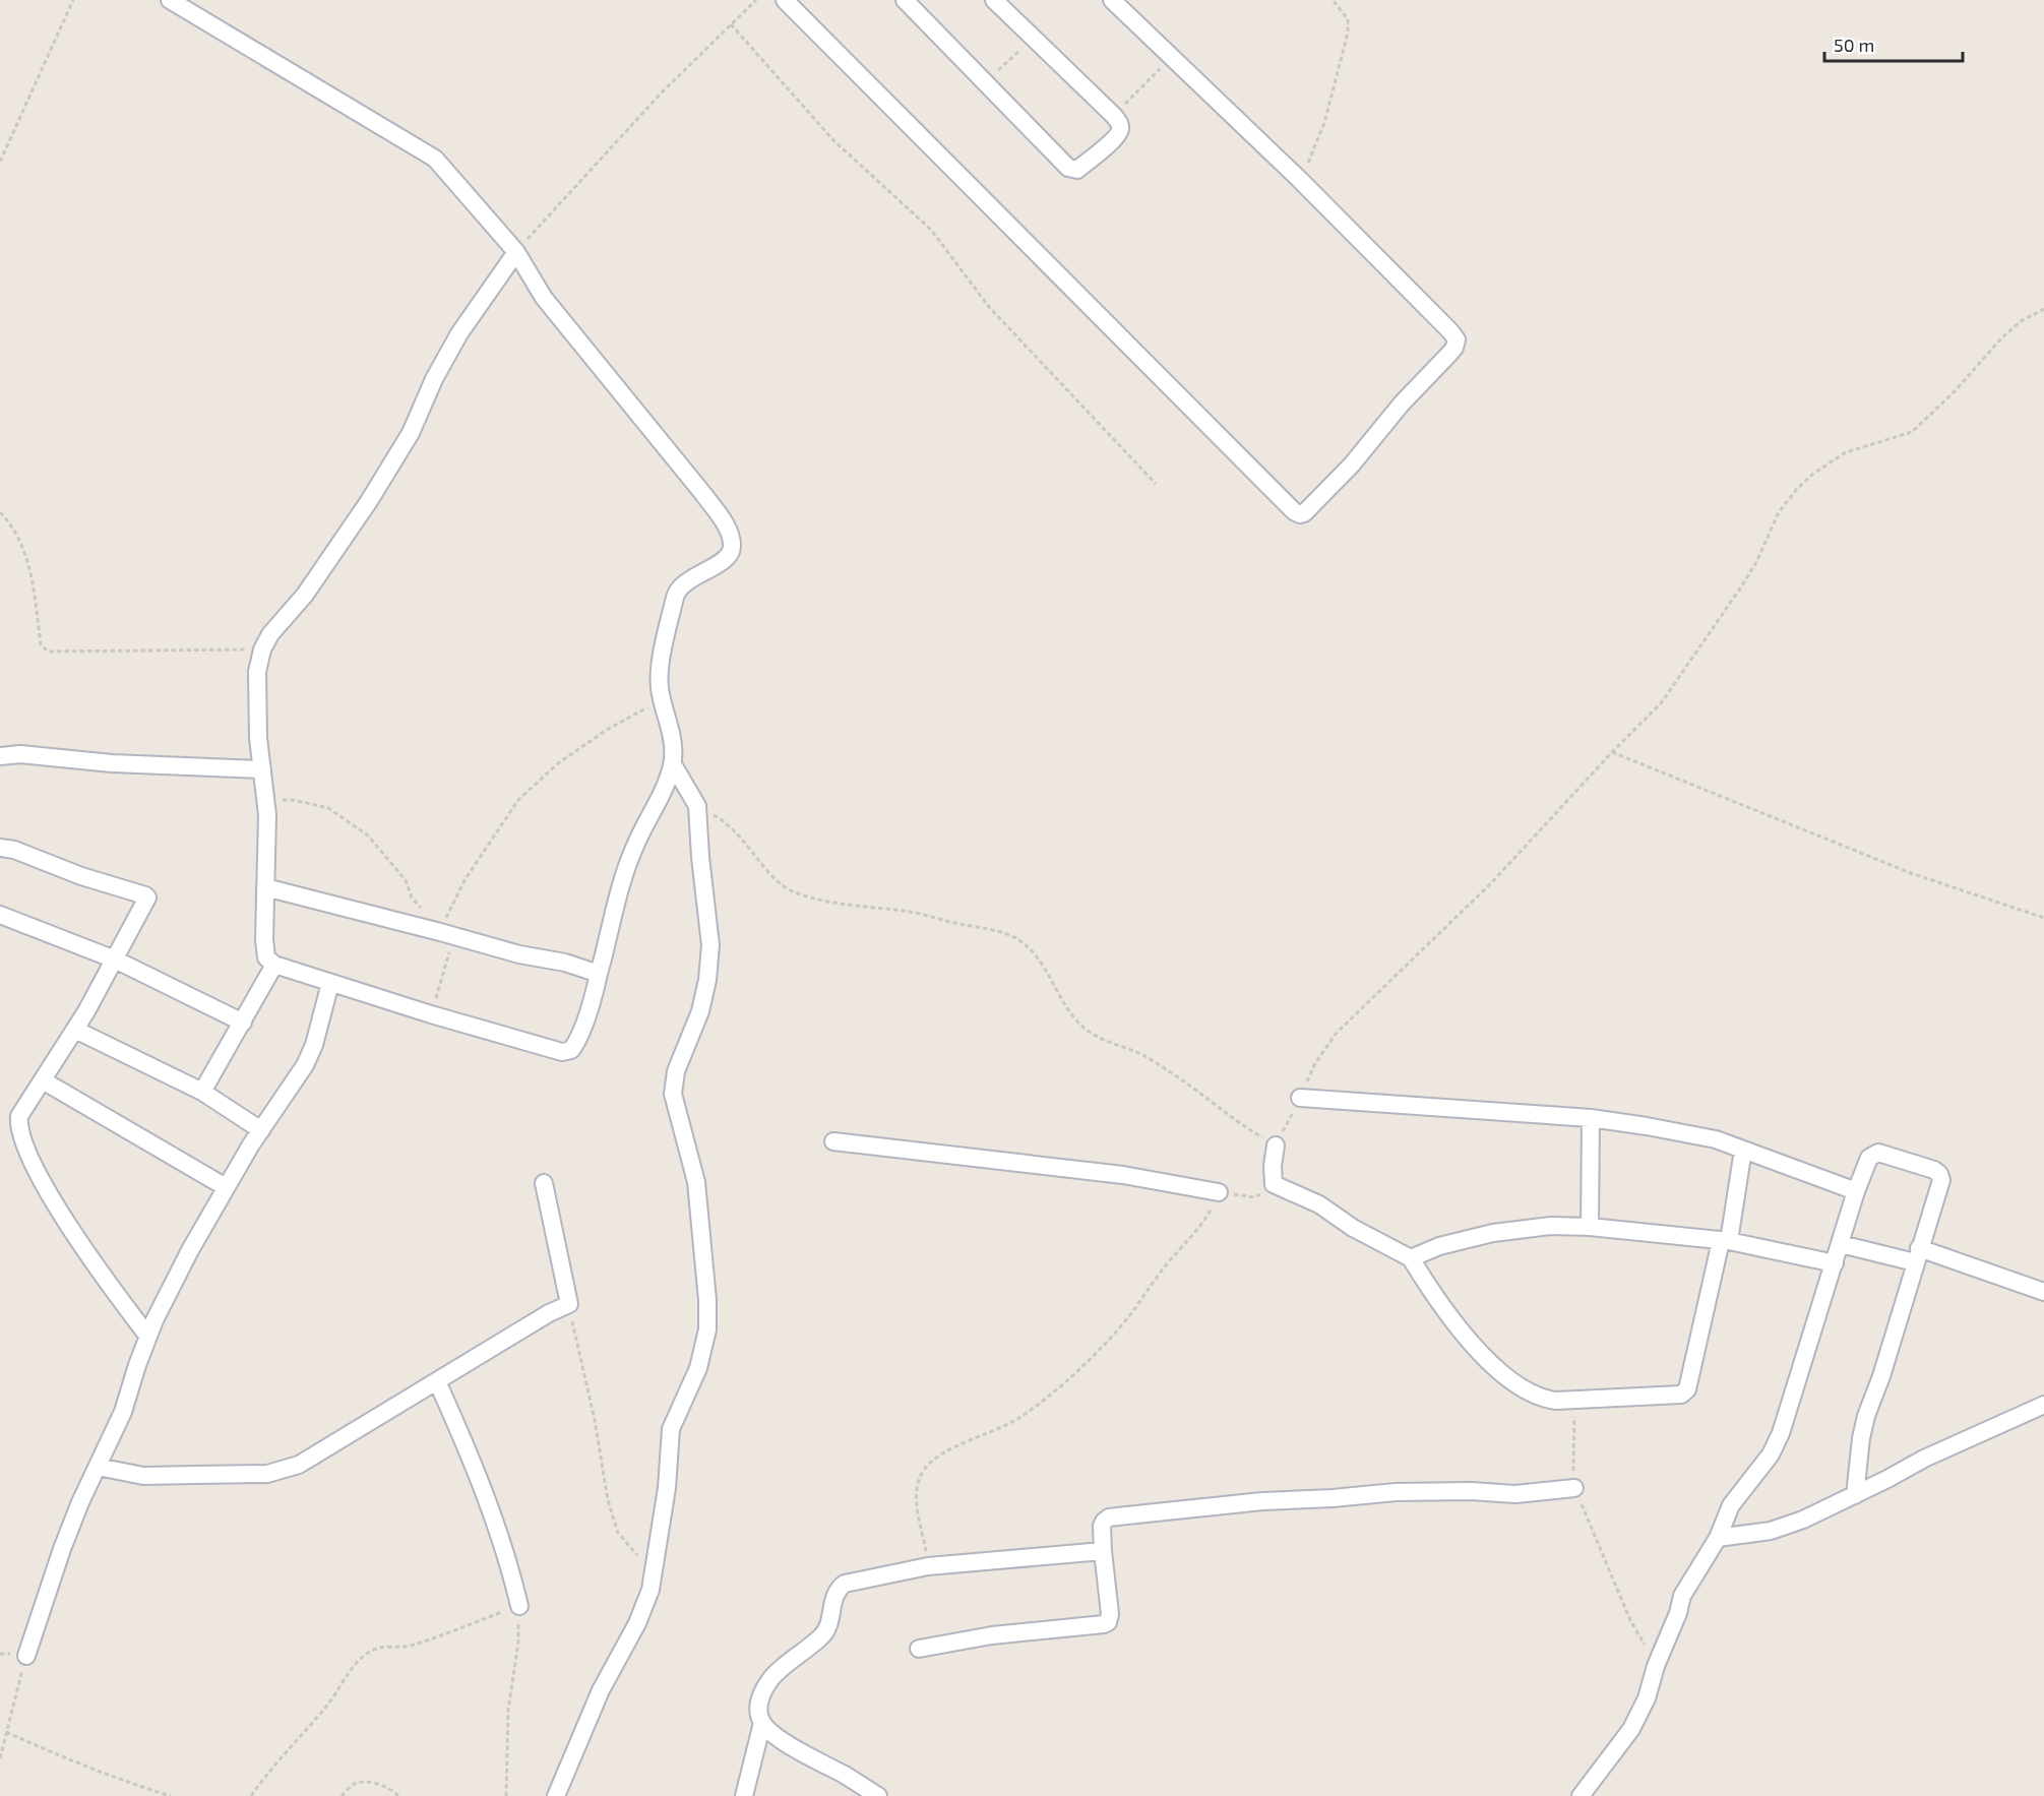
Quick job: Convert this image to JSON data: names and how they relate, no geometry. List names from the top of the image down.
{
  "scale_bar": "50 m"
}
